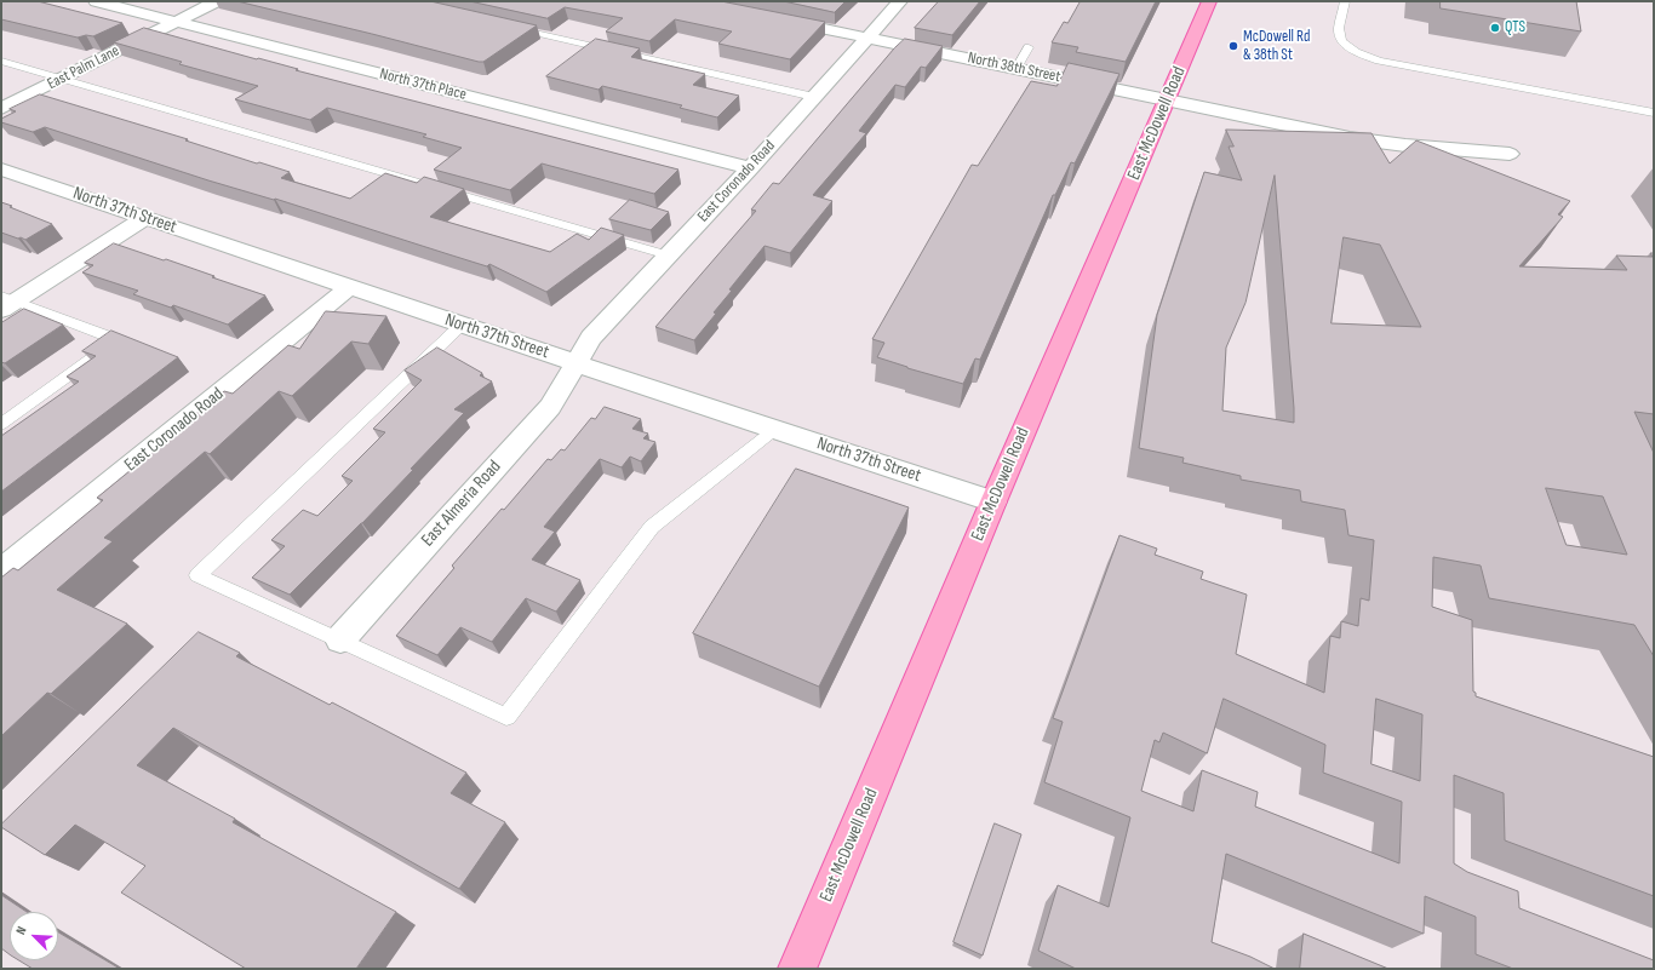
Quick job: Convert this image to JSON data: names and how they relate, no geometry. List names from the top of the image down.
{
  "streets": {
    "main road": ["East McDowell Road"],
    "street": [
      "East Palm Lane",
      "North 38th Street",
      "North 37th Place",
      "East Coronado Road",
      "North 37th Street",
      "East Almeria Road"
    ]
  },
  "crossings": [
    ["East Palm Lane", "North 37th Place"],
    ["North 38th Street", "East McDowell Road"],
    ["North 38th Street", "East Coronado Road"],
    ["North 37th Place", "East Coronado Road"],
    ["East McDowell Road", "North 37th Street"],
    ["East Coronado Road", "North 37th Street"],
    ["East Coronado Road", "East Almeria Road"],
    ["North 37th Street", "East Almeria Road"]
  ],
  "places": ["QTS", "McDowell Rd & 38th St"],
  "north": "top left"
}
